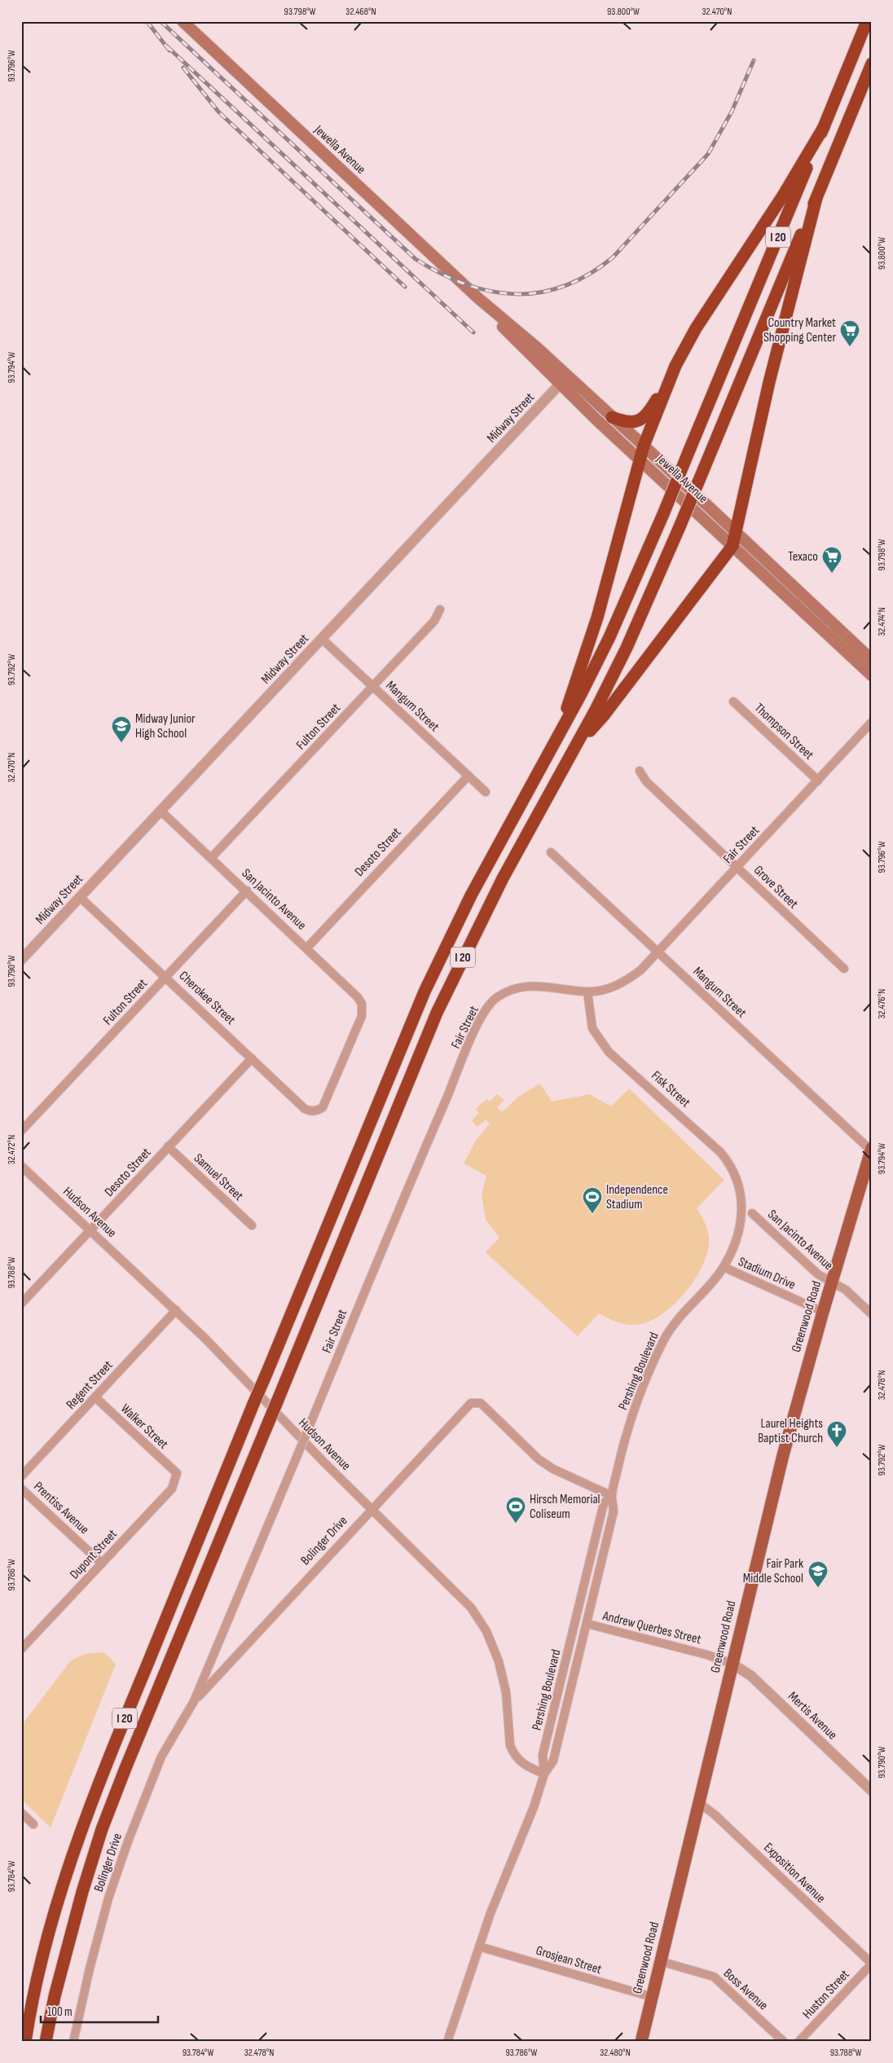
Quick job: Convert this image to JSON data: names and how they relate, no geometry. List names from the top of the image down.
{
  "streets": {
    "highway": ["I 20"],
    "main road": ["Jewella Avenue", "Greenwood Road"],
    "street": [
      "Midway Street",
      "Mangum Street",
      "Fulton Street",
      "Thompson Street",
      "Fair Street",
      "Desoto Street",
      "Grove Street",
      "San Jacinto Avenue",
      "Cherokee Street",
      "Fisk Street",
      "Samuel Street",
      "Hudson Avenue",
      "Stadium Drive",
      "Pershing Boulevard",
      "Regent Street",
      "Walker Street",
      "Prentiss Avenue",
      "Bolinger Drive",
      "Dupont Street",
      "Andrew Querbes Street",
      "Mertis Avenue",
      "Exposition Avenue",
      "Grosjean Street",
      "Boss Avenue",
      "Huston Street"
    ]
  },
  "crossings": [
    ["Jewella Avenue", "Midway Street"],
    ["Midway Street", "Mangum Street"],
    ["Midway Street", "San Jacinto Avenue"],
    ["Midway Street", "Cherokee Street"],
    ["Mangum Street", "Fulton Street"],
    ["Mangum Street", "Fair Street"],
    ["Mangum Street", "Desoto Street"],
    ["Mangum Street", "Greenwood Road"],
    ["Fulton Street", "San Jacinto Avenue"],
    ["Fulton Street", "Cherokee Street"],
    ["Thompson Street", "Fair Street"],
    ["Fair Street", "Grove Street"],
    ["Fair Street", "Fisk Street"],
    ["Fair Street", "Bolinger Drive"],
    ["Desoto Street", "San Jacinto Avenue"],
    ["Desoto Street", "Cherokee Street"],
    ["Desoto Street", "Samuel Street"],
    ["Desoto Street", "Hudson Avenue"],
    ["San Jacinto Avenue", "Cherokee Street"],
    ["San Jacinto Avenue", "Greenwood Road"],
    ["Fisk Street", "Pershing Boulevard"],
    ["Hudson Avenue", "Pershing Boulevard"],
    ["Hudson Avenue", "Regent Street"],
    ["Hudson Avenue", "Bolinger Drive"],
    ["Stadium Drive", "Greenwood Road"],
    ["Stadium Drive", "Pershing Boulevard"],
    ["Greenwood Road", "Andrew Querbes Street"],
    ["Greenwood Road", "Mertis Avenue"],
    ["Greenwood Road", "Exposition Avenue"],
    ["Greenwood Road", "Grosjean Street"],
    ["Greenwood Road", "Boss Avenue"],
    ["Pershing Boulevard", "Bolinger Drive"],
    ["Pershing Boulevard", "Andrew Querbes Street"],
    ["Pershing Boulevard", "Grosjean Street"],
    ["Regent Street", "Walker Street"],
    ["Walker Street", "Dupont Street"],
    ["Prentiss Avenue", "Dupont Street"],
    ["Andrew Querbes Street", "Mertis Avenue"],
    ["Exposition Avenue", "Huston Street"]
  ],
  "places": {
    "supermarket": ["Country Market Shopping Center", "Texaco"],
    "school or university": ["Midway Junior High School", "Fair Park Middle School"],
    "sports": ["Independence Stadium", "Hirsch Memorial Coliseum"],
    "church": ["Laurel Heights Baptist Church"]
  },
  "scale_bar": "100 m",
  "coordinates": [
    "93.798°W",
    "32.468°N",
    "93.800°W",
    "32.470°N",
    "93.796°W",
    "93.794°W",
    "32.474°N",
    "93.792°W",
    "93.790°W",
    "32.476°N",
    "32.472°N",
    "93.788°W",
    "32.478°N",
    "93.786°W",
    "93.784°W",
    "32.480°N"
  ]
}
